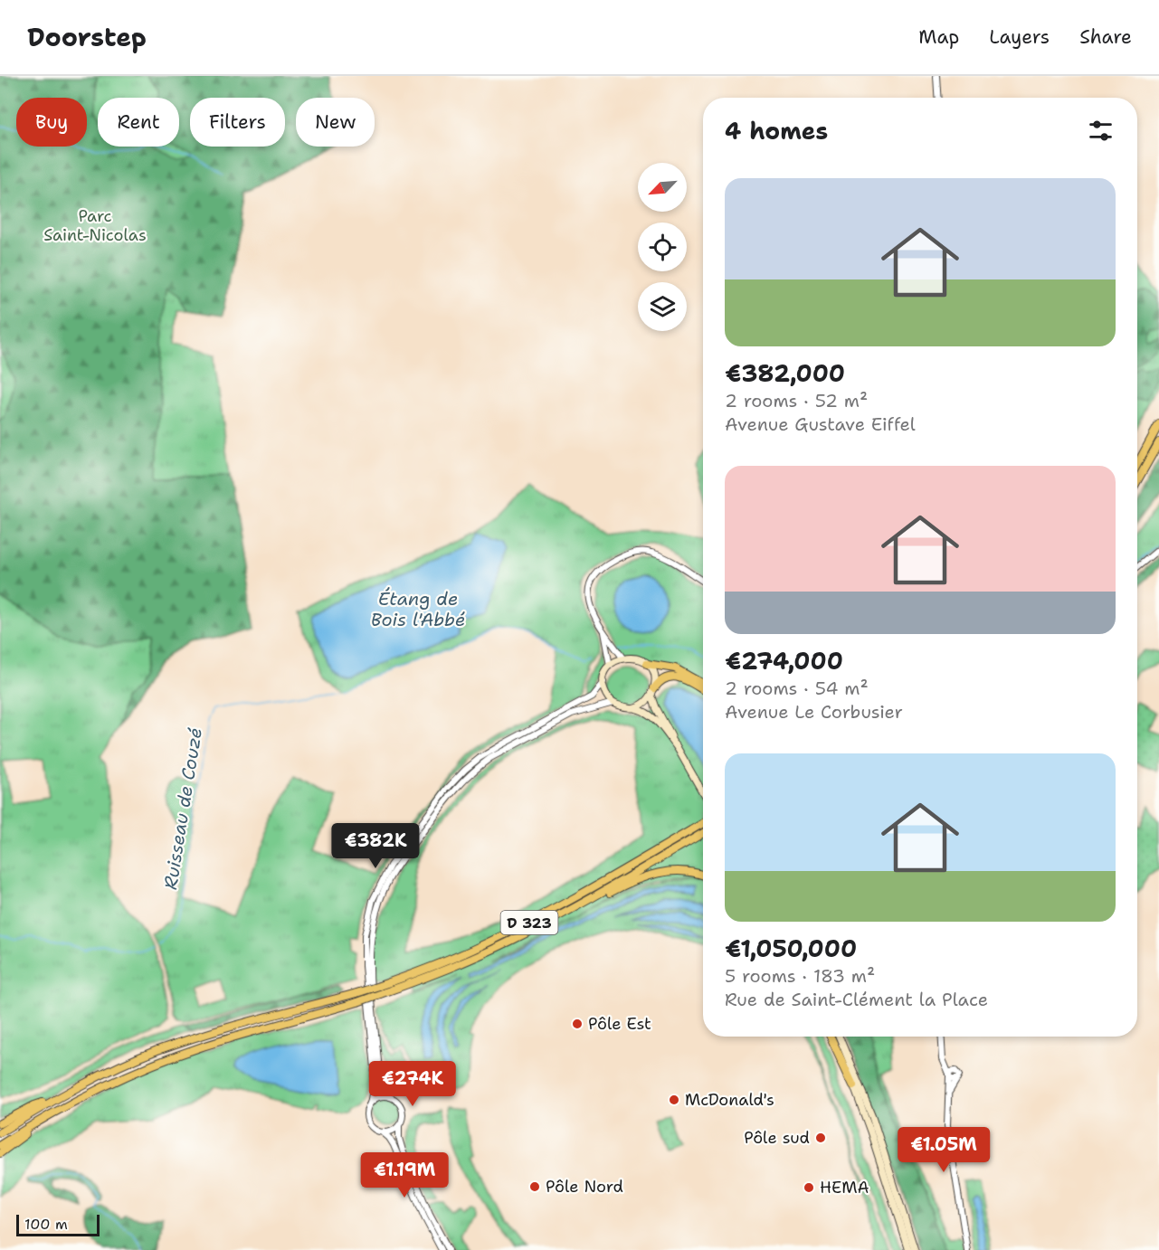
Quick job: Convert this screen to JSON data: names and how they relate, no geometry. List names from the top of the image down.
{
  "streets": {
    "highway": ["D 323"]
  },
  "water": ["Étang de Bois l'Abbé", "Ruisseau de Couzé"],
  "parks": ["Parc Saint-Nicolas"],
  "places": [
    "Pôle Est",
    "McDonald's",
    "Pôle sud",
    "Pôle Nord",
    "HEMA"
  ],
  "scale_bar": "100 m",
  "north": "bottom left",
  "page": {
    "header": "Doorstep",
    "nav": ["Map", "Layers", "Share"],
    "chip": [
      "Buy",
      "Rent",
      "Filters",
      "New"
    ],
    "heading": "4 homes",
    "list": [
      {
        "name": "€382,000",
        "note": "2 rooms · 52 m² · Avenue Gustave Eiffel"
      },
      {
        "name": "€274,000",
        "note": "2 rooms · 54 m² · Avenue Le Corbusier"
      },
      {
        "name": "€1,050,000",
        "note": "5 rooms · 183 m² · Rue de Saint-Clément la Place"
      }
    ],
    "price": [
      "€382K",
      "€274K",
      "€1.05M",
      "€1.19M"
    ],
    "scale": "100 m"
  }
}
